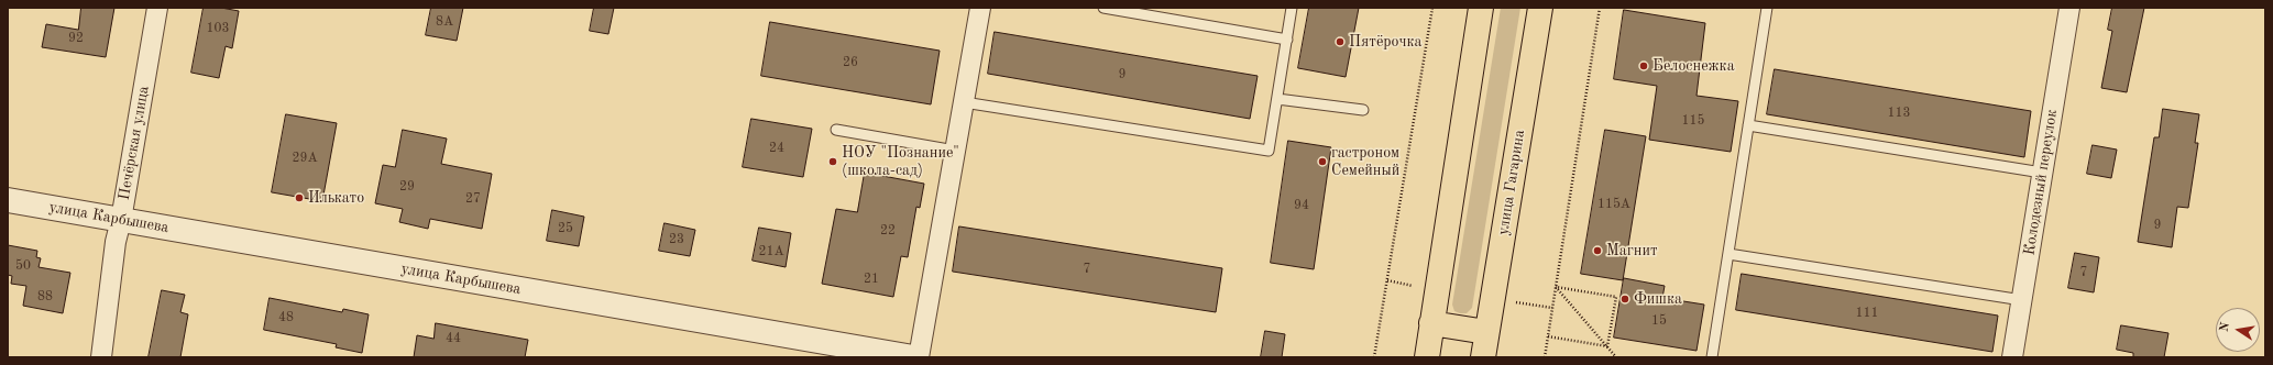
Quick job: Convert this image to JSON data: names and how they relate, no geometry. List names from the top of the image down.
{
  "streets": {
    "main road": ["улица Гагарина"],
    "street": ["Печёрская улица", "Колодезный переулок", "улица Карбышева"]
  },
  "crossings": [
    ["Печёрская улица", "улица Карбышева"]
  ],
  "places": [
    "Пятёрочка",
    "Белоснежка",
    "НОУ \"Познание\" (школа-сад)",
    "гастроном Семейный",
    "Илькато",
    "Магнит",
    "Фишка"
  ],
  "house_numbers": [
    "8А",
    "103",
    "92",
    "26",
    "9",
    "113",
    "115",
    "24",
    "29А",
    "29",
    "27",
    "115А",
    "94",
    "9",
    "25",
    "22",
    "23",
    "21А",
    "50",
    "7",
    "7",
    "21",
    "88",
    "111",
    "48",
    "15",
    "44"
  ],
  "north": "left"
}
